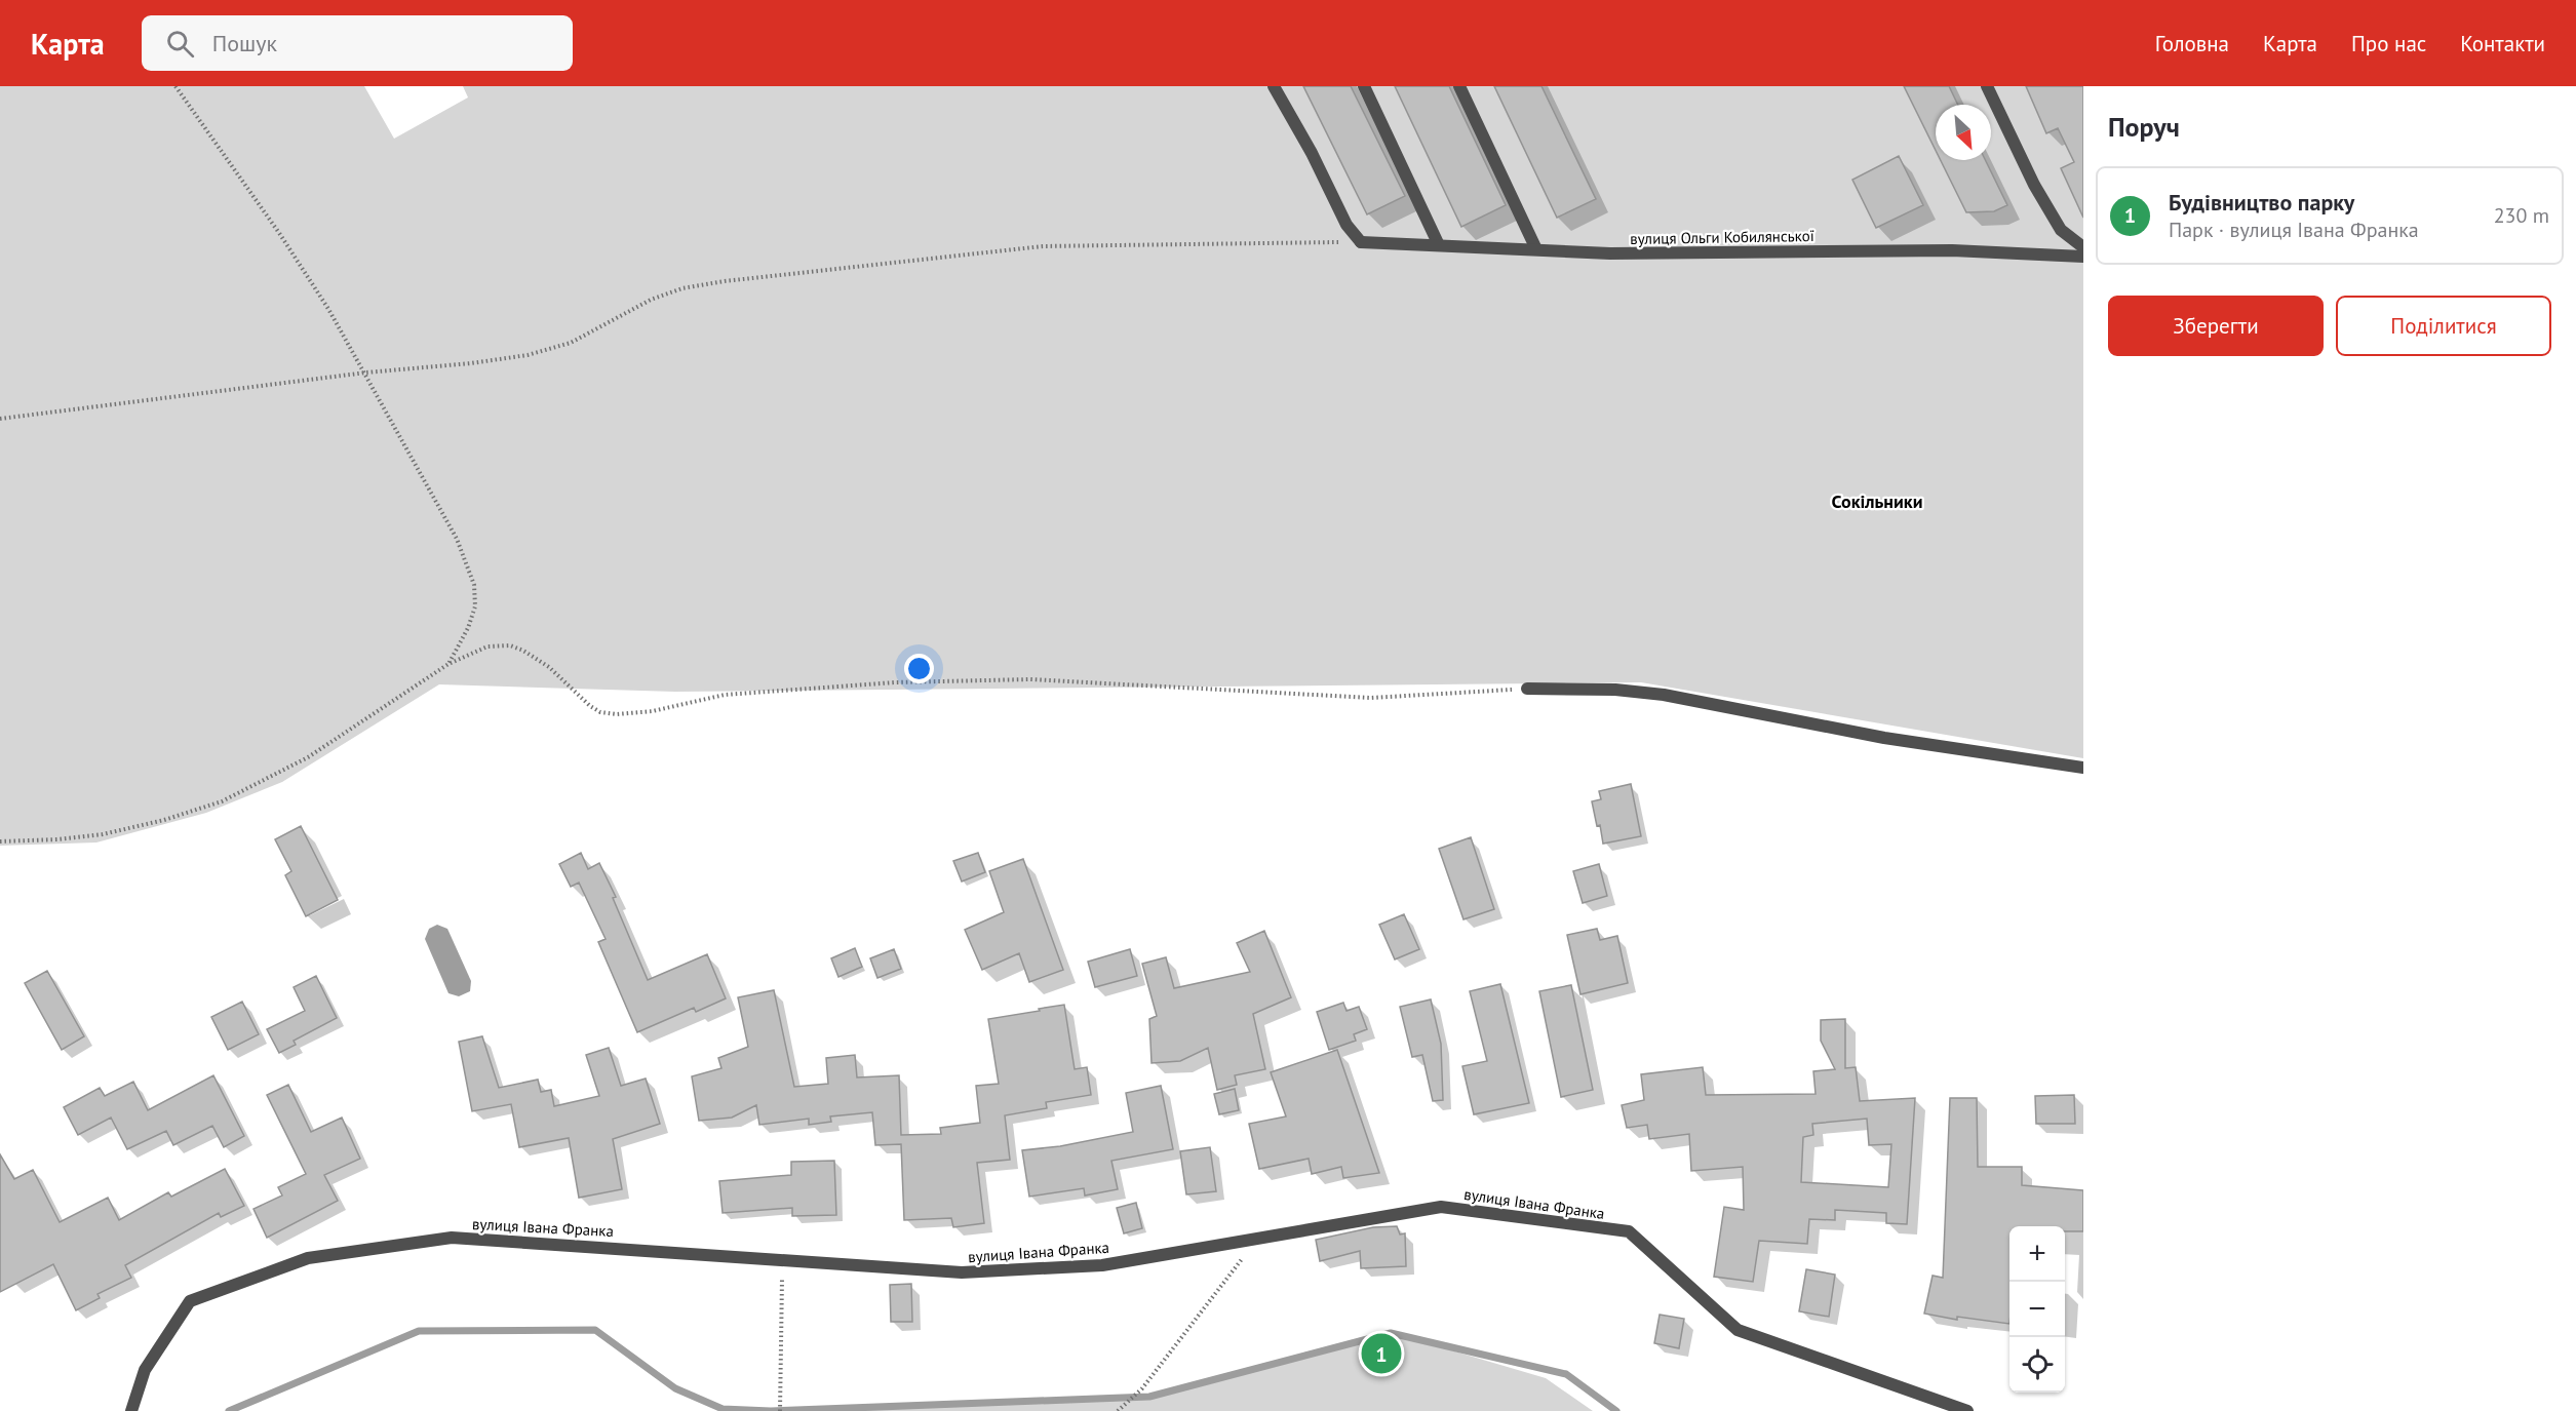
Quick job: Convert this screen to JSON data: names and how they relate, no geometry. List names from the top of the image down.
{
  "streets": {
    "street": ["вулиця Ольги Кобилянської", "вулиця Івана Франка"]
  },
  "districts": ["Сокільники"],
  "north": "bottom right",
  "page": {
    "header": "Карта",
    "search": "Пошук",
    "nav": [
      "Головна",
      "Карта",
      "Про нас",
      "Контакти"
    ],
    "heading": "Поруч",
    "list": [
      {
        "mark": "1",
        "name": "Будівництво парку",
        "note": "Парк · вулиця Івана Франка",
        "value": "230 m"
      }
    ],
    "buttons": ["Зберегти", "Поділитися"],
    "map_buttons": ["+", "−"],
    "pins": "1"
  }
}
